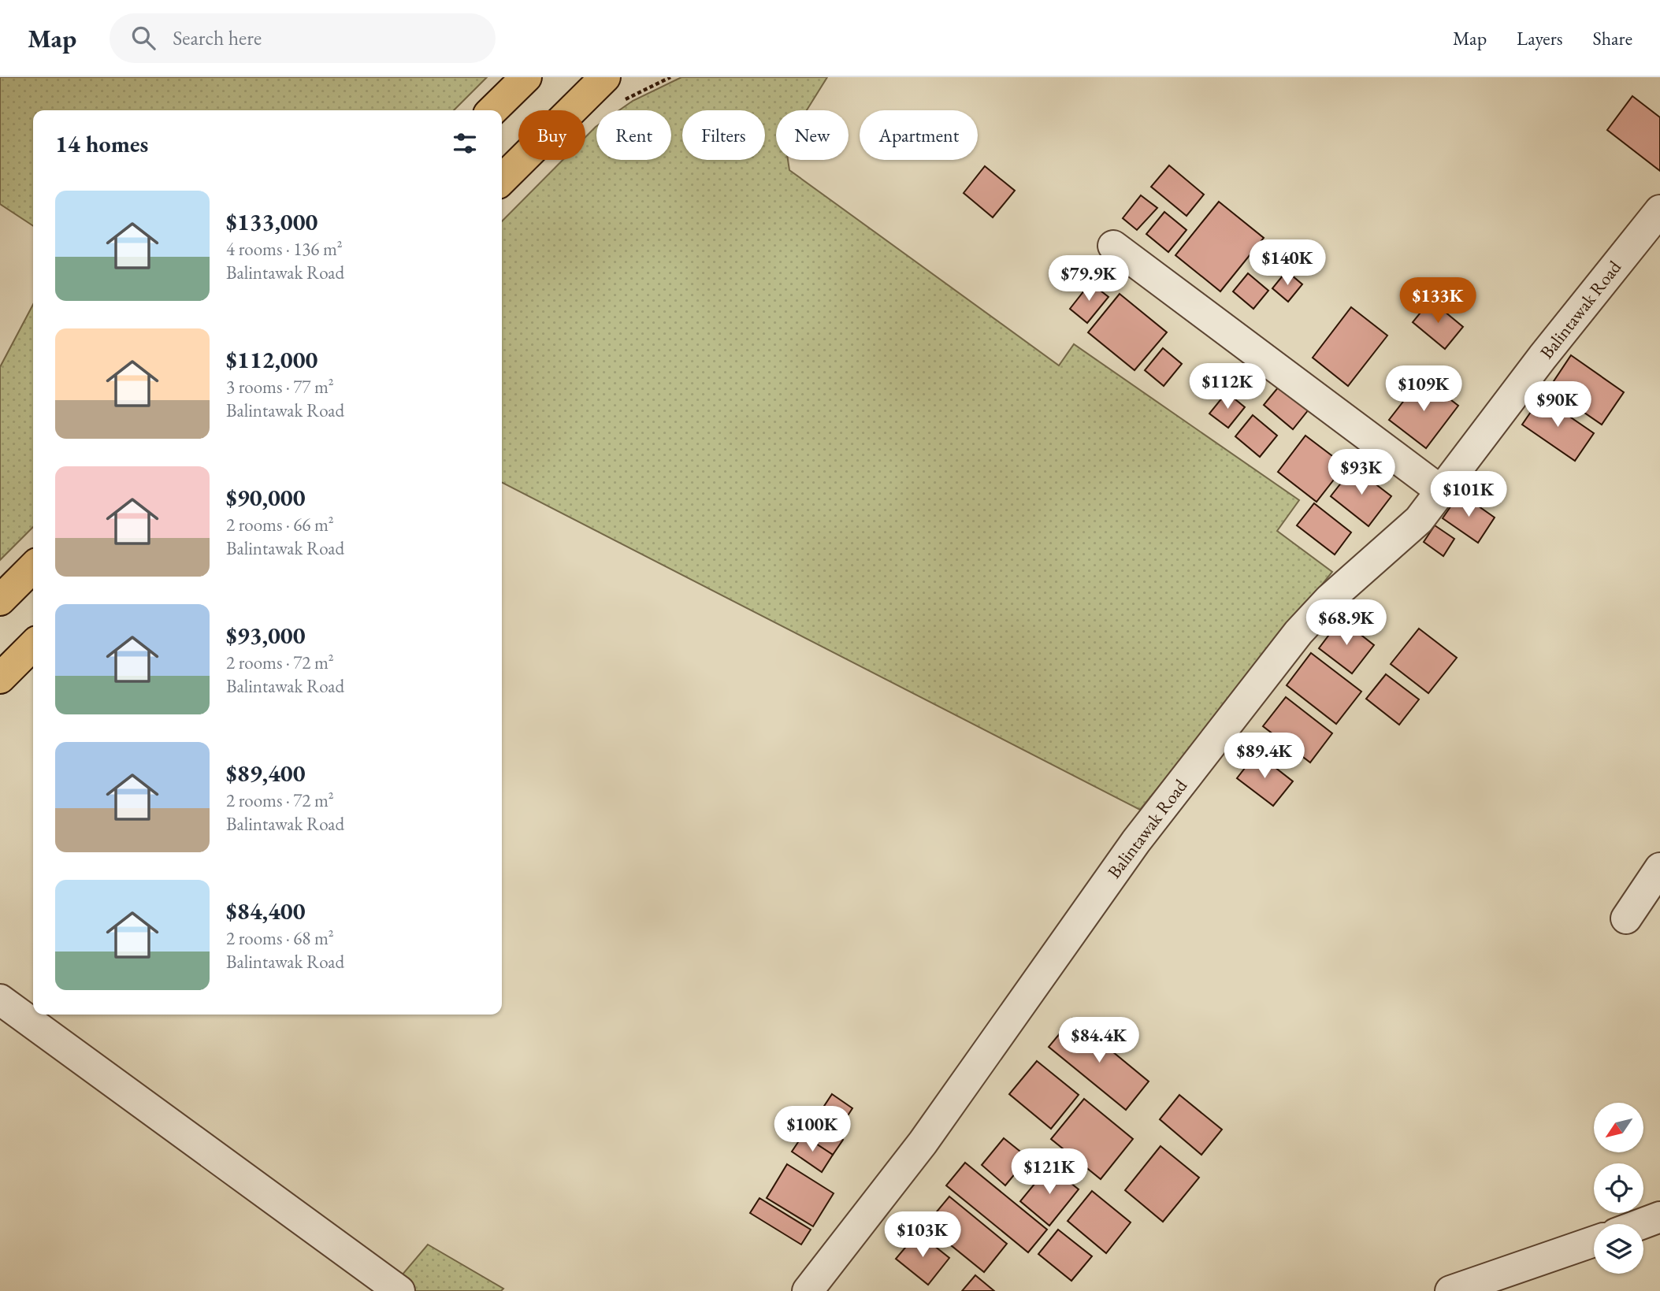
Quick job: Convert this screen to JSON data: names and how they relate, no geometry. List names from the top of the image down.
{
  "streets": {
    "street": ["Balintawak Road"]
  },
  "north": "bottom left",
  "page": {
    "header": "Map",
    "search": "Search here",
    "nav": ["Map", "Layers", "Share"],
    "chip": [
      "Buy",
      "Rent",
      "Filters",
      "New",
      "Apartment"
    ],
    "heading": "14 homes",
    "list": [
      {
        "name": "$133,000",
        "note": "4 rooms · 136 m² · Balintawak Road"
      },
      {
        "name": "$112,000",
        "note": "3 rooms · 77 m² · Balintawak Road"
      },
      {
        "name": "$90,000",
        "note": "2 rooms · 66 m² · Balintawak Road"
      },
      {
        "name": "$93,000",
        "note": "2 rooms · 72 m² · Balintawak Road"
      },
      {
        "name": "$89,400",
        "note": "2 rooms · 72 m² · Balintawak Road"
      },
      {
        "name": "$84,400",
        "note": "2 rooms · 68 m² · Balintawak Road"
      }
    ],
    "price": [
      "$140K",
      "$79.9K",
      "$133K",
      "$112K",
      "$109K",
      "$90K",
      "$93K",
      "$101K",
      "$68.9K",
      "$89.4K",
      "$84.4K",
      "$100K",
      "$121K",
      "$103K"
    ]
  }
}
